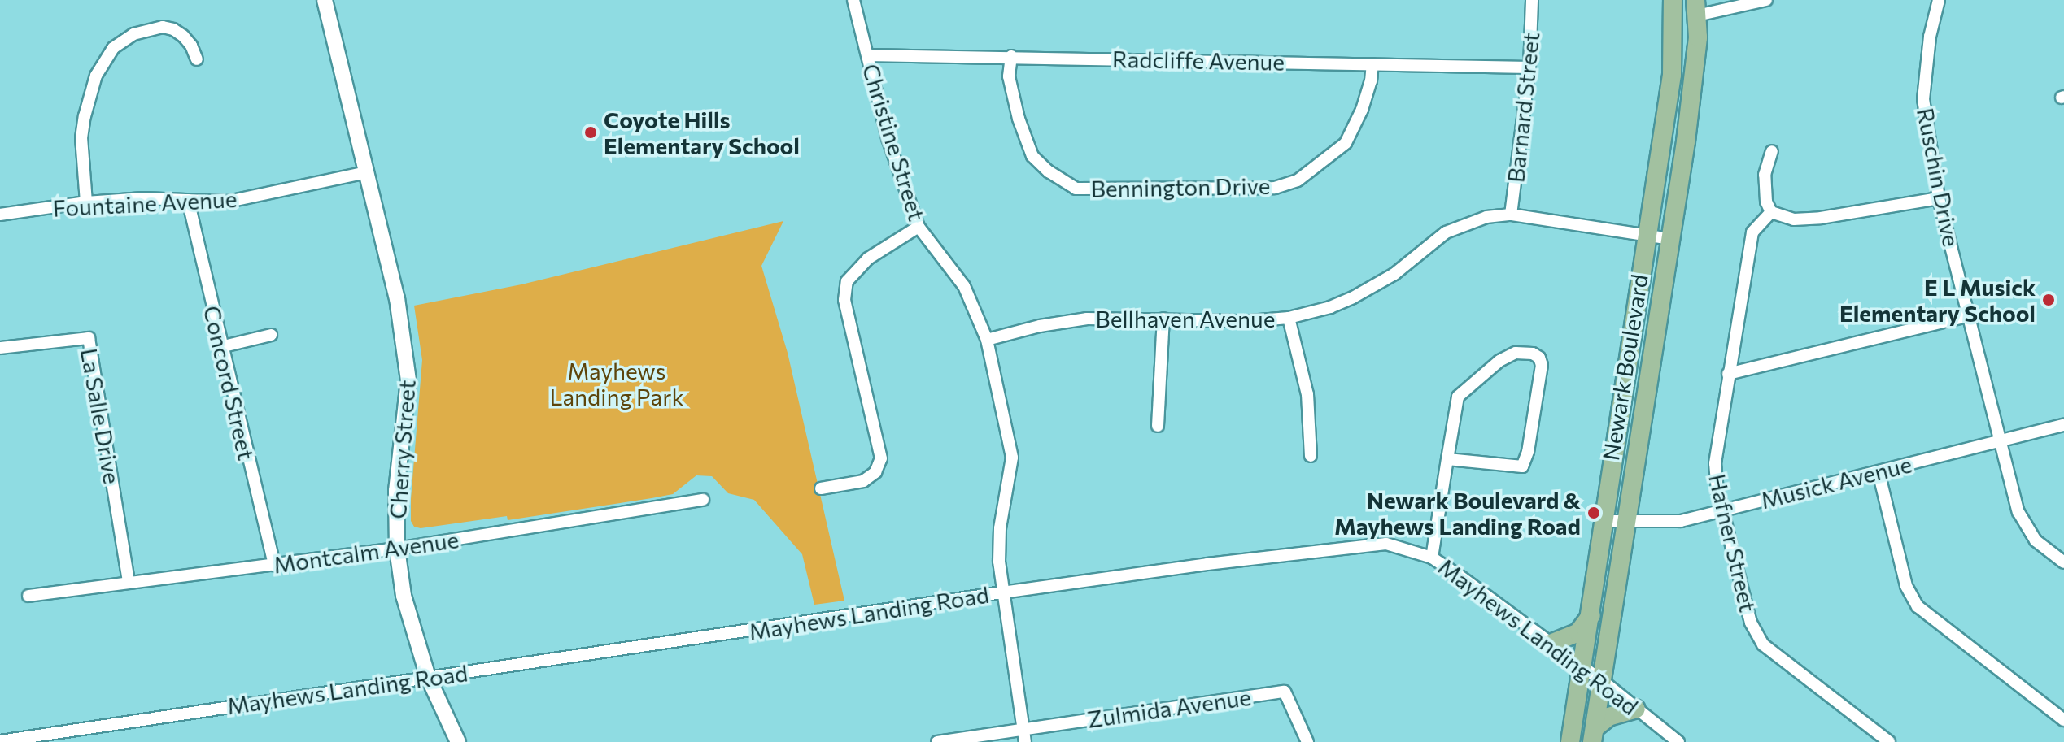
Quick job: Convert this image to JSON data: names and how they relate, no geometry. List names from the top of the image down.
{
  "streets": {
    "main road": ["Newark Boulevard"],
    "street": [
      "Radcliffe Avenue",
      "Barnard Street",
      "Christine Street",
      "Ruschin Drive",
      "Bennington Drive",
      "Fountaine Avenue",
      "Bellhaven Avenue",
      "Concord Street",
      "La Salle Drive",
      "Cherry Street",
      "Musick Avenue",
      "Hafner Street",
      "Montcalm Avenue",
      "Mayhews Landing Road",
      "Zulmida Avenue"
    ]
  },
  "crossings": [
    ["Radcliffe Avenue", "Barnard Street"],
    ["Radcliffe Avenue", "Christine Street"],
    ["Radcliffe Avenue", "Bennington Drive"],
    ["Barnard Street", "Bellhaven Avenue"],
    ["Christine Street", "Bellhaven Avenue"],
    ["Christine Street", "Mayhews Landing Road"],
    ["Christine Street", "Zulmida Avenue"],
    ["Ruschin Drive", "Musick Avenue"],
    ["Fountaine Avenue", "Concord Street"],
    ["Fountaine Avenue", "Cherry Street"],
    ["Bellhaven Avenue", "Newark Boulevard"],
    ["Newark Boulevard", "Musick Avenue"],
    ["Newark Boulevard", "Mayhews Landing Road"],
    ["Concord Street", "Montcalm Avenue"],
    ["La Salle Drive", "Montcalm Avenue"],
    ["Cherry Street", "Montcalm Avenue"],
    ["Cherry Street", "Mayhews Landing Road"],
    ["Musick Avenue", "Hafner Street"]
  ],
  "parks": ["Mayhews Landing Park"],
  "places": ["Coyote Hills Elementary School", "E L Musick Elementary School", "Newark Boulevard & Mayhews Landing Road"]
}
